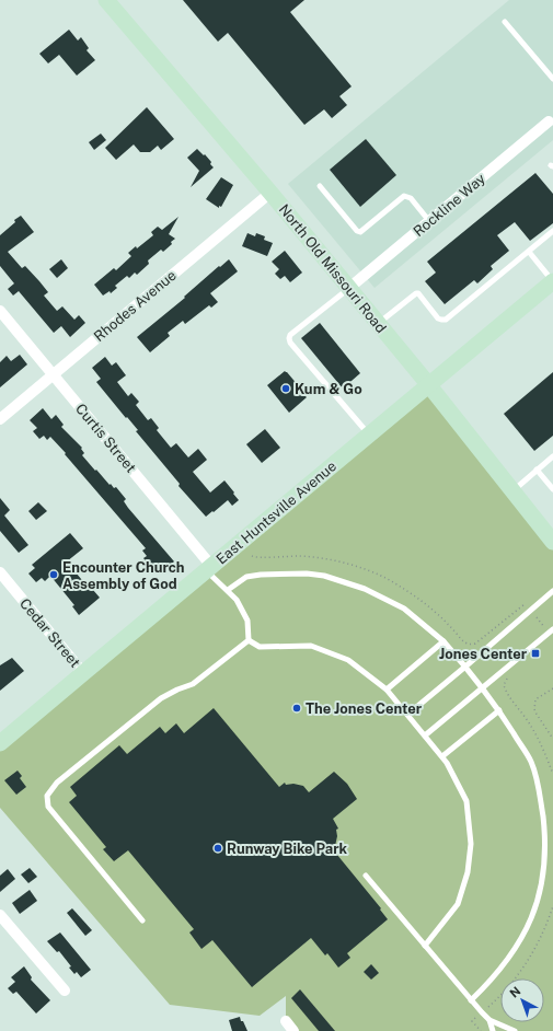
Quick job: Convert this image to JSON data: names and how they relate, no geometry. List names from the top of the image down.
{
  "streets": {
    "main road": ["North Old Missouri Road", "East Huntsville Avenue"],
    "street": [
      "Rockline Way",
      "Rhodes Avenue",
      "Curtis Street",
      "Cedar Street"
    ]
  },
  "crossings": [
    ["Rockline Way", "North Old Missouri Road"],
    ["North Old Missouri Road", "Rhodes Avenue"],
    ["North Old Missouri Road", "East Huntsville Avenue"],
    ["Rhodes Avenue", "Curtis Street"],
    ["Curtis Street", "East Huntsville Avenue"],
    ["East Huntsville Avenue", "Cedar Street"]
  ],
  "places": {
    "other": [
      "Kum & Go",
      "Encounter Church Assembly of God",
      "The Jones Center",
      "Runway Bike Park"
    ],
    "transit": ["Jones Center"]
  },
  "north": "top left"
}
